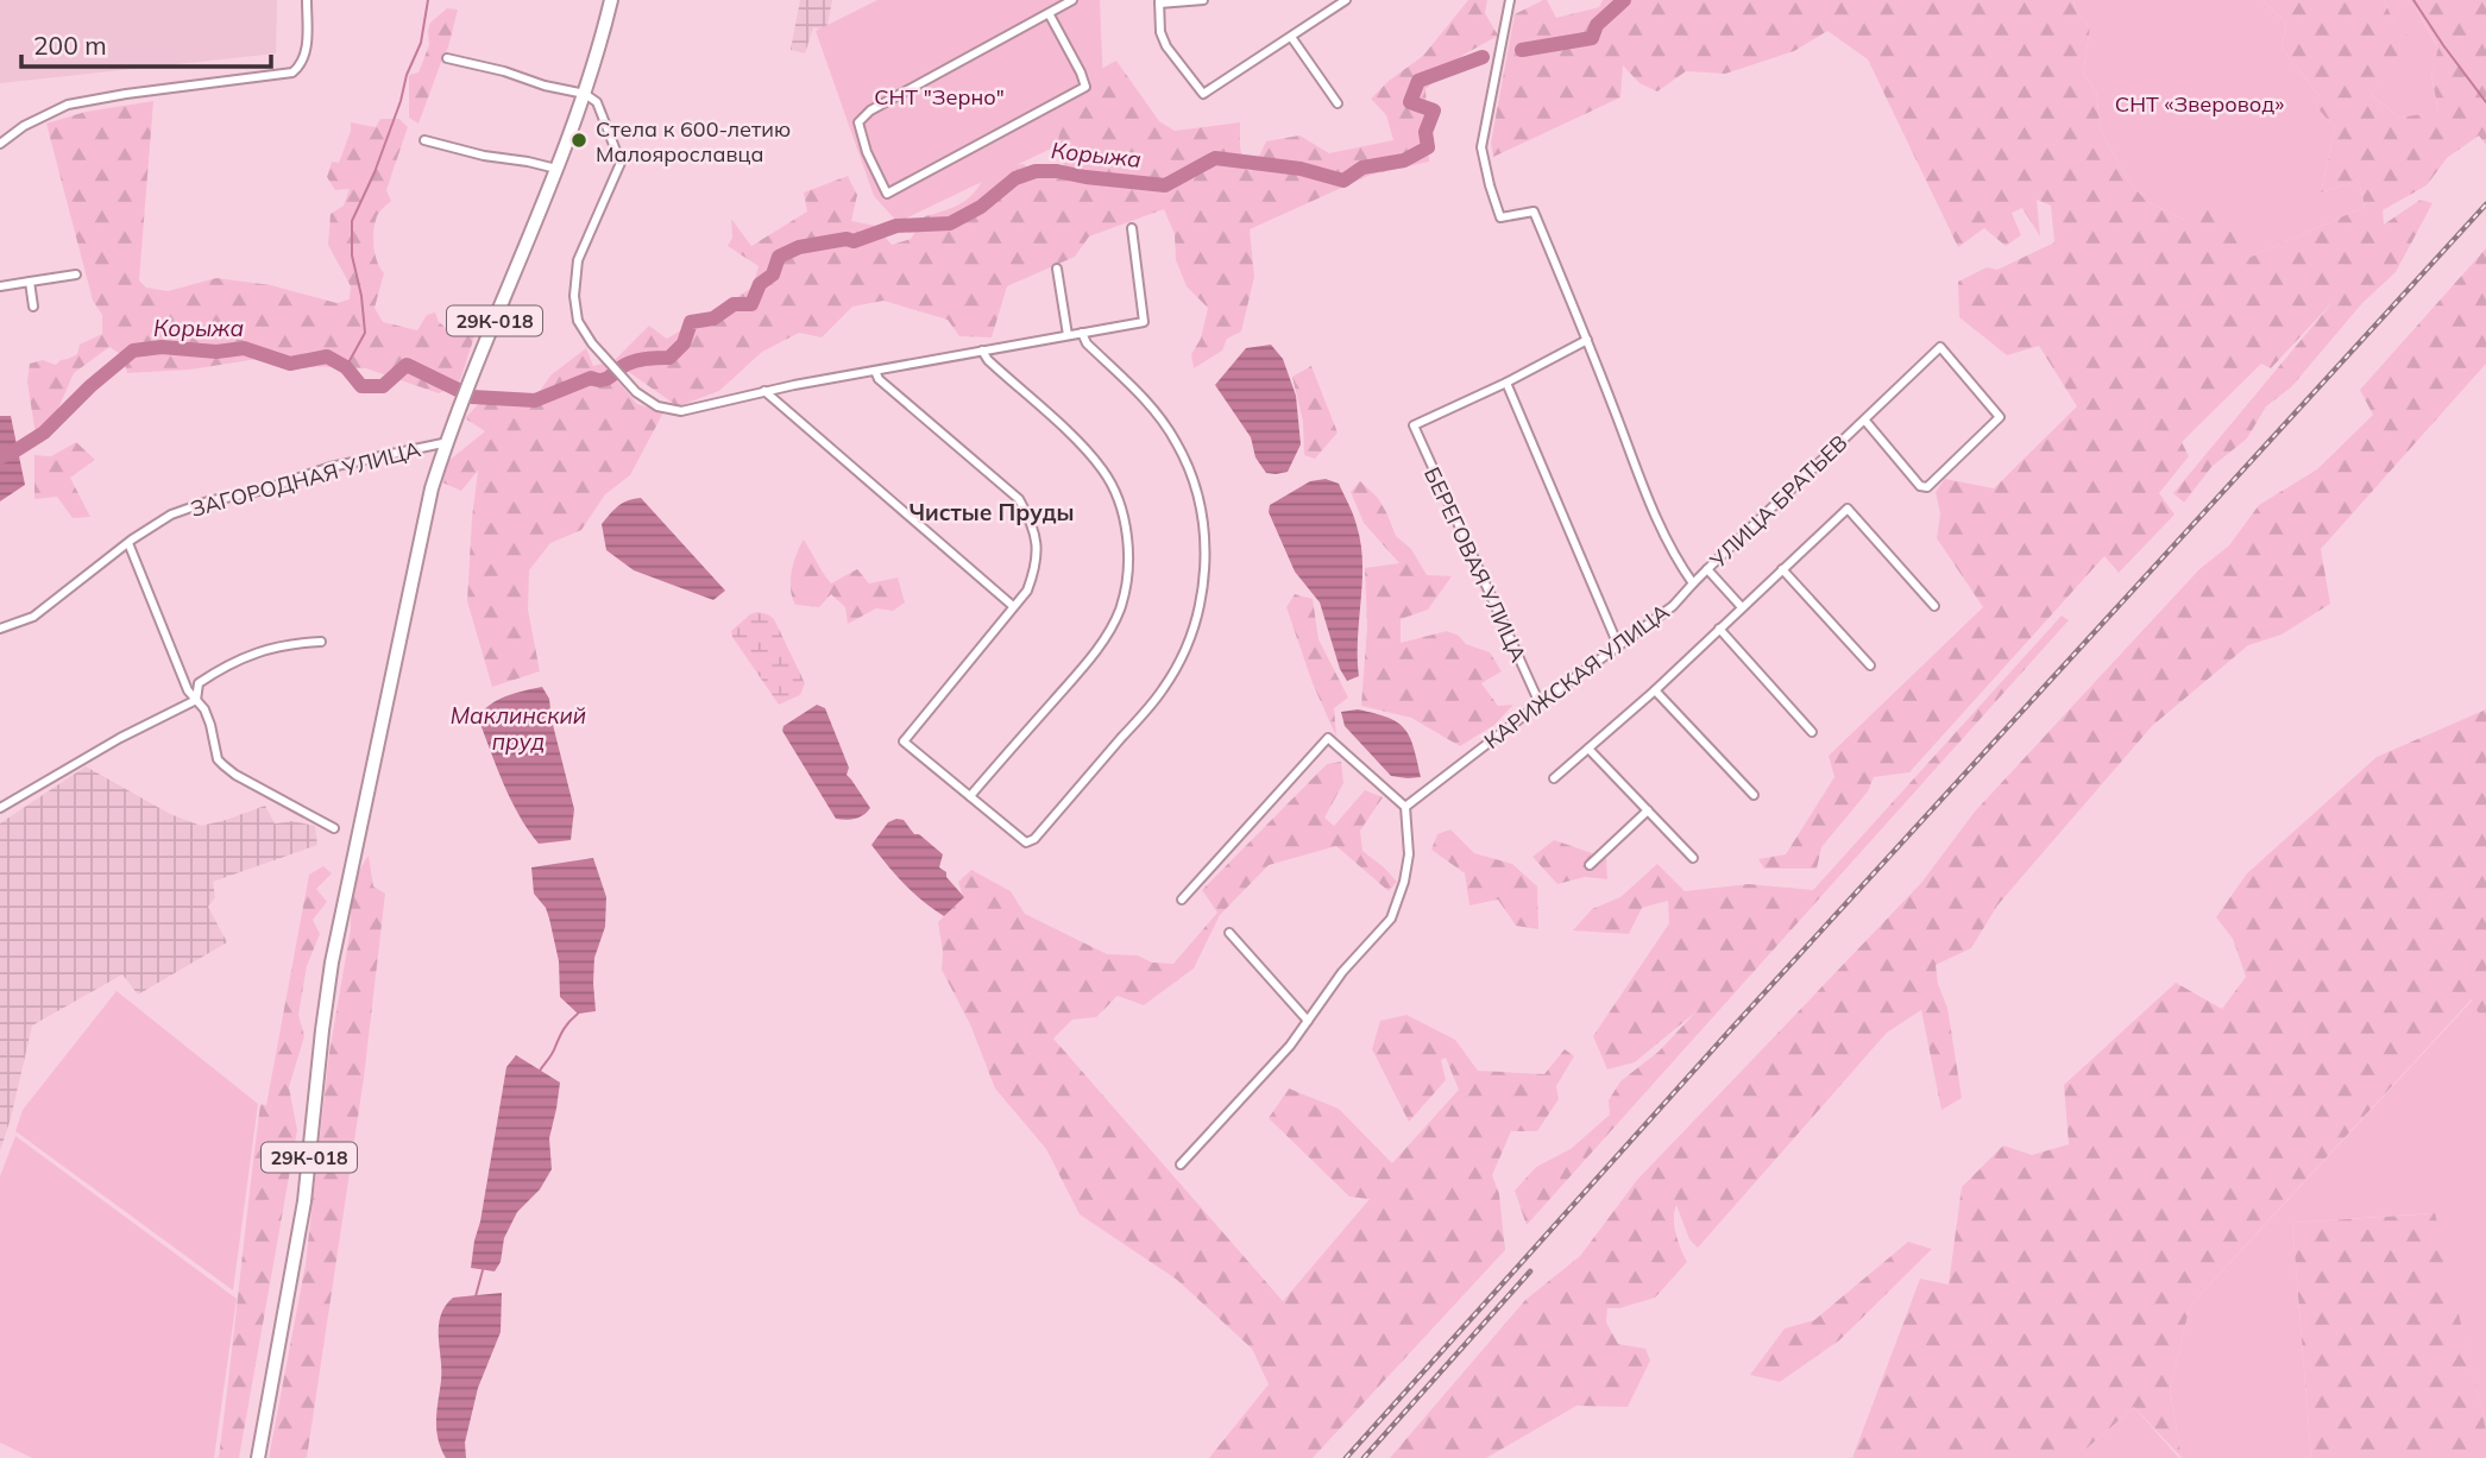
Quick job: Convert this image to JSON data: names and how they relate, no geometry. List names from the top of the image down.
{
  "streets": {
    "main road": ["29К-018"],
    "street": [
      "ЗАГОРОДНАЯ УЛИЦА",
      "УЛИЦА БРАТЬЕВ",
      "БЕРЕГОВАЯ УЛИЦА",
      "КАРИЖСКАЯ УЛИЦА"
    ]
  },
  "crossings": [
    ["29К-018", "ЗАГОРОДНАЯ УЛИЦА"],
    ["УЛИЦА БРАТЬЕВ", "КАРИЖСКАЯ УЛИЦА"],
    ["БЕРЕГОВАЯ УЛИЦА", "КАРИЖСКАЯ УЛИЦА"]
  ],
  "districts": ["Чистые Пруды"],
  "water": ["Корыжа", "Маклинский пруд"],
  "parks": ["СНТ \"Зерно\"", "СНТ «Зверовод»"],
  "places": ["Стела к 600-летию Малоярославца"],
  "scale_bar": "200 m"
}
